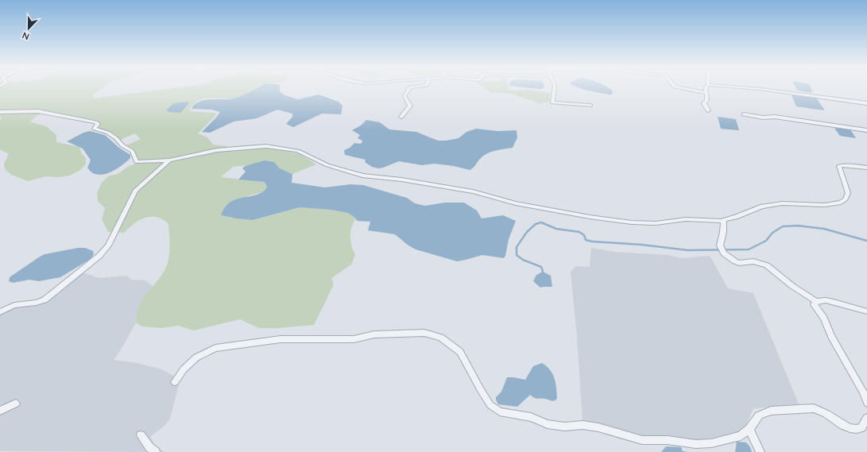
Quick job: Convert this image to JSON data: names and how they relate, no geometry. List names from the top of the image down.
{
  "north": "bottom"
}
